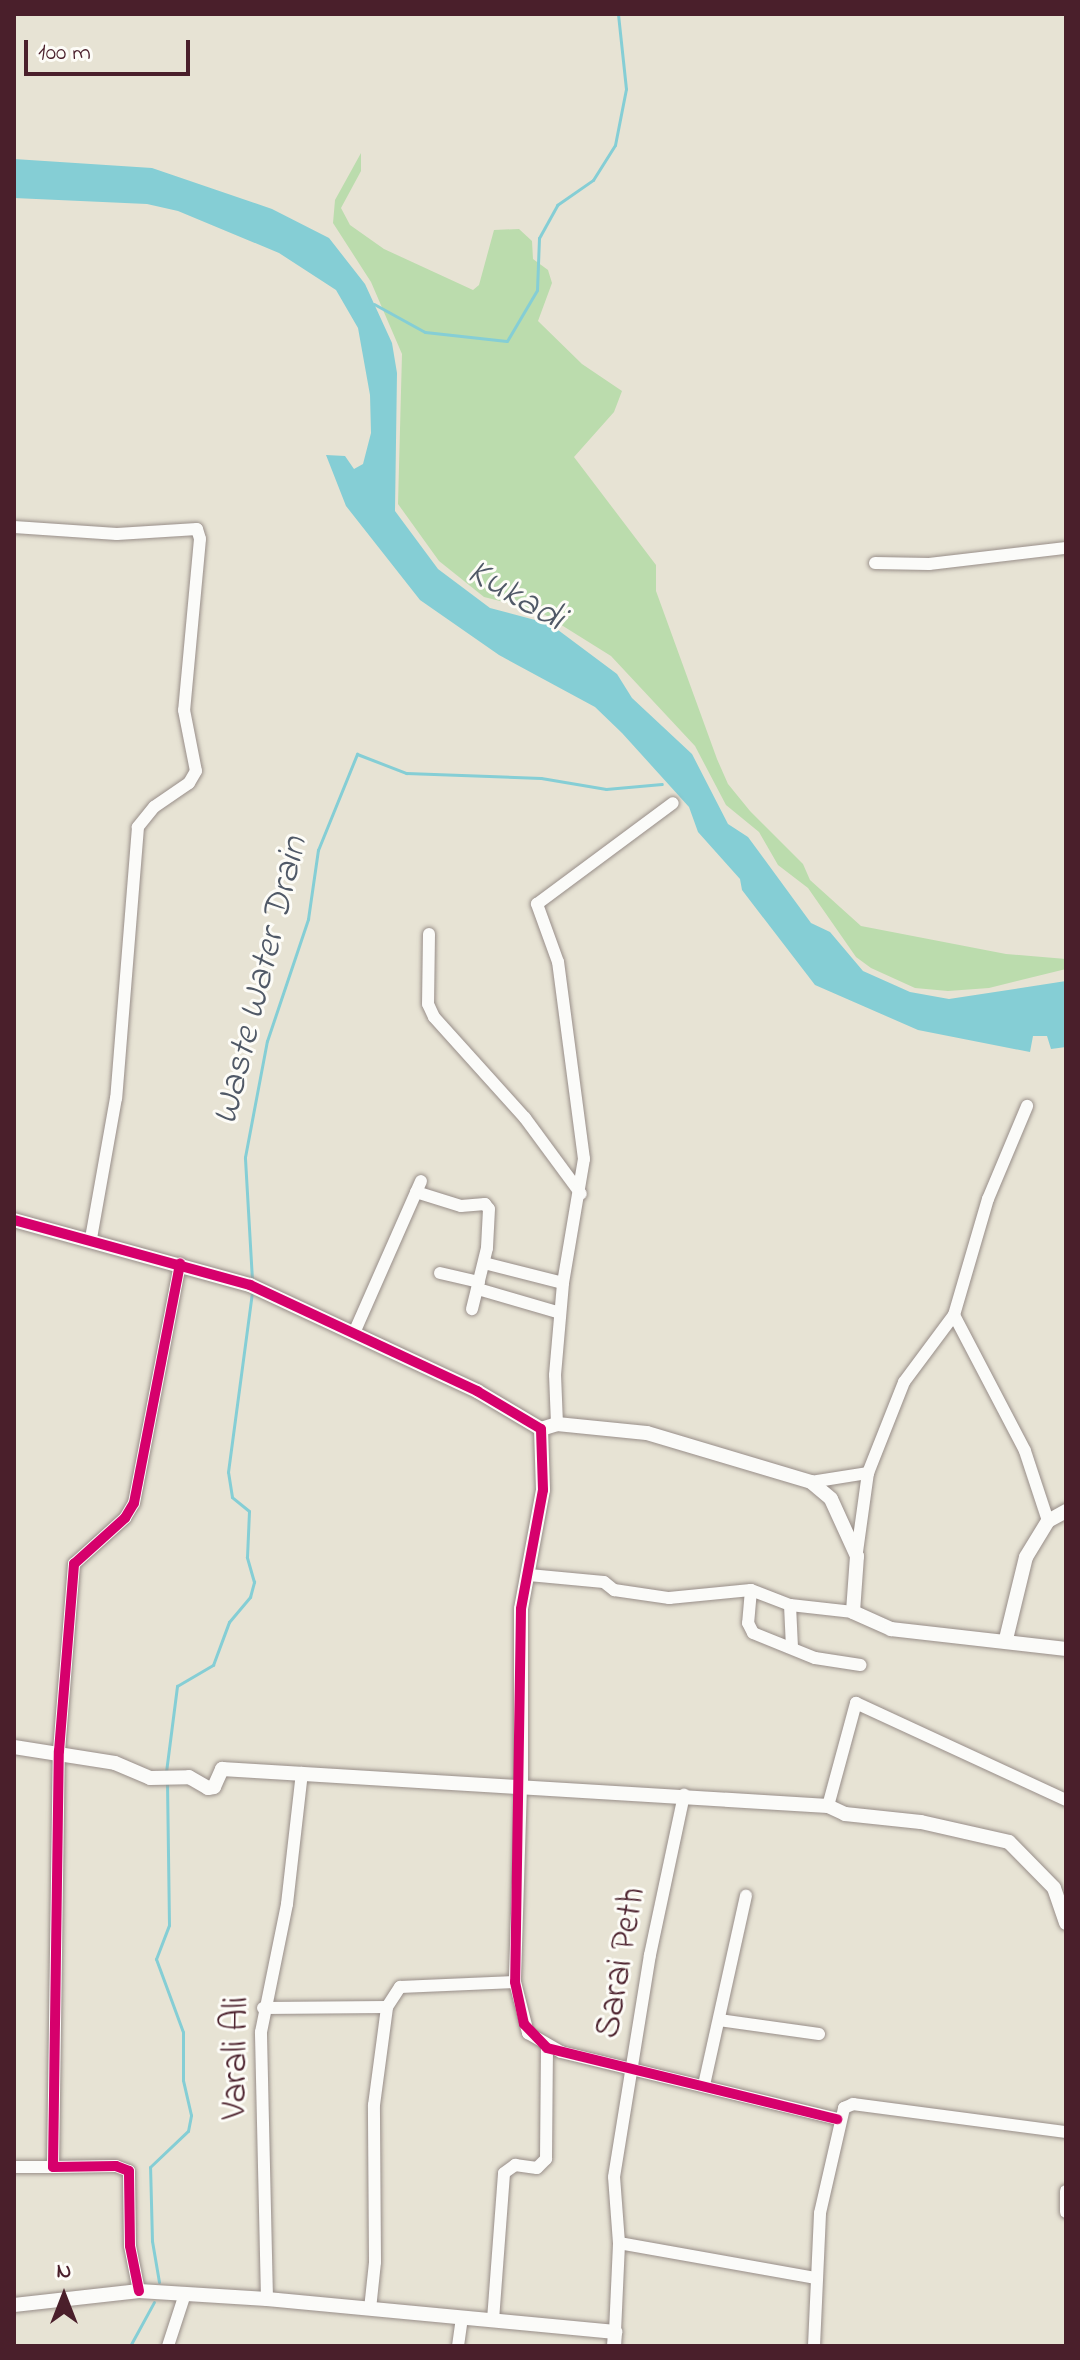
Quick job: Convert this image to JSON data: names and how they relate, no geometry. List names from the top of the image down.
{
  "streets": {
    "street": ["Sarai Peth", "Varali Ali"]
  },
  "water": ["Kukadi", "Waste Water Drain"],
  "scale_bar": "100 m",
  "north": "top"
}
